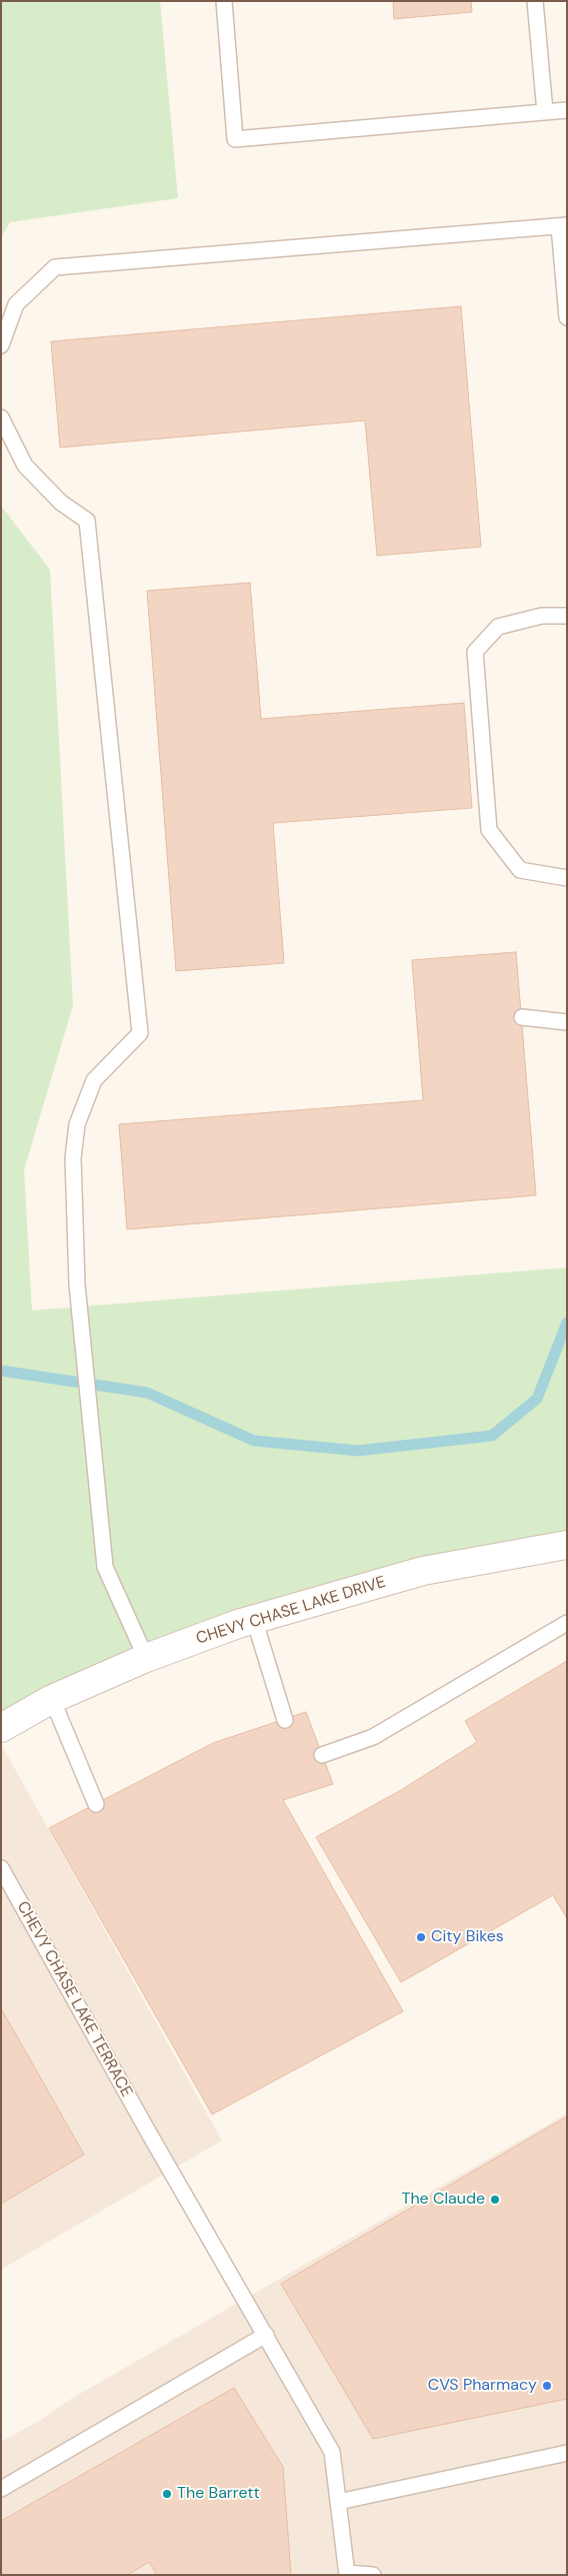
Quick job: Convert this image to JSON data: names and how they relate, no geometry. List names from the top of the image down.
{
  "streets": {
    "street": ["CHEVY CHASE LAKE DRIVE"],
    "lane": ["CHEVY CHASE LAKE TERRACE"]
  },
  "places": [
    "City Bikes",
    "The Claude",
    "CVS Pharmacy",
    "The Barrett"
  ]
}
